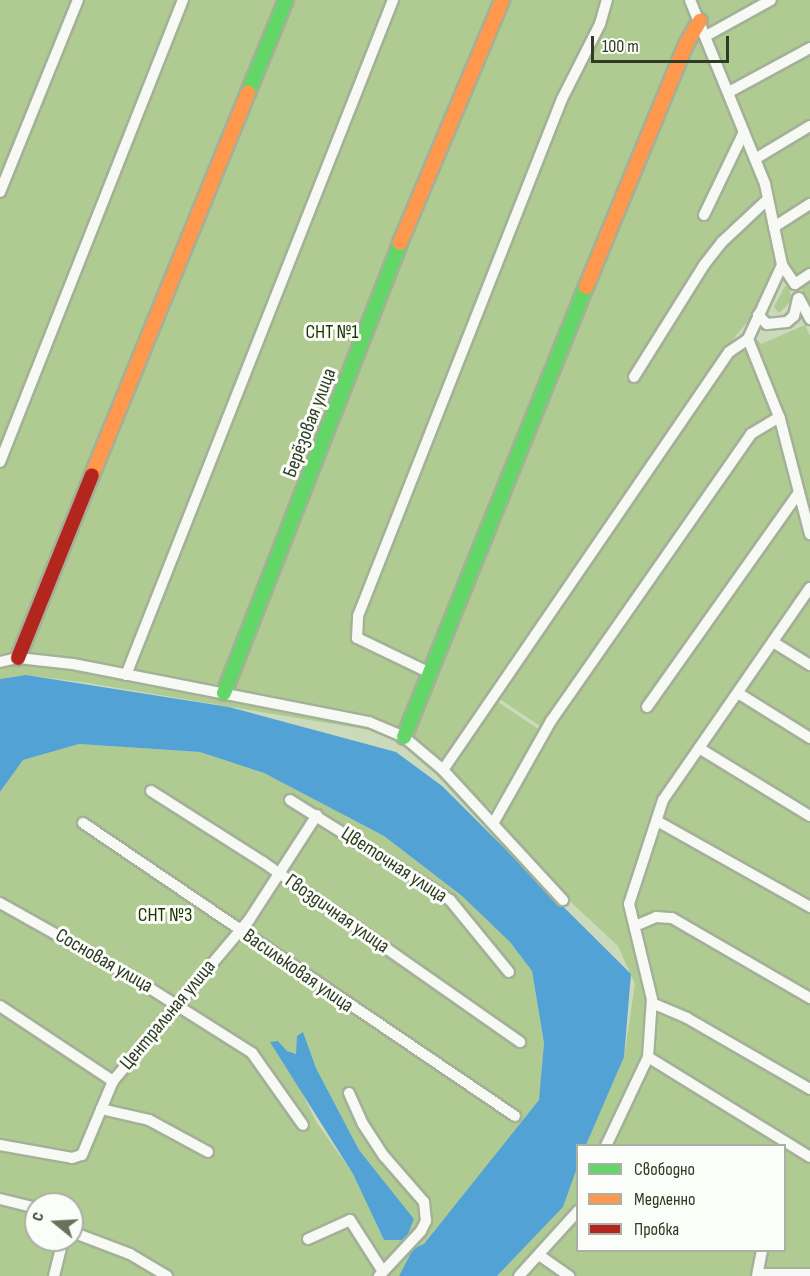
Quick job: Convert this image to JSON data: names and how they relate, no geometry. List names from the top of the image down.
{
  "streets": {
    "street": [
      "Берёзовая улица",
      "Цветочная улица",
      "Гвоздичная улица",
      "Сосновая улица",
      "Васильковая улица",
      "Центральная улица"
    ]
  },
  "crossings": [
    ["Цветочная улица", "Центральная улица"],
    ["Гвоздичная улица", "Центральная улица"],
    ["Сосновая улица", "Центральная улица"],
    ["Васильковая улица", "Центральная улица"]
  ],
  "parks": ["СНТ №1", "СНТ №3"],
  "legend": ["Свободно", "Медленно", "Пробка"],
  "scale_bar": "100 m",
  "north": "left"
}
